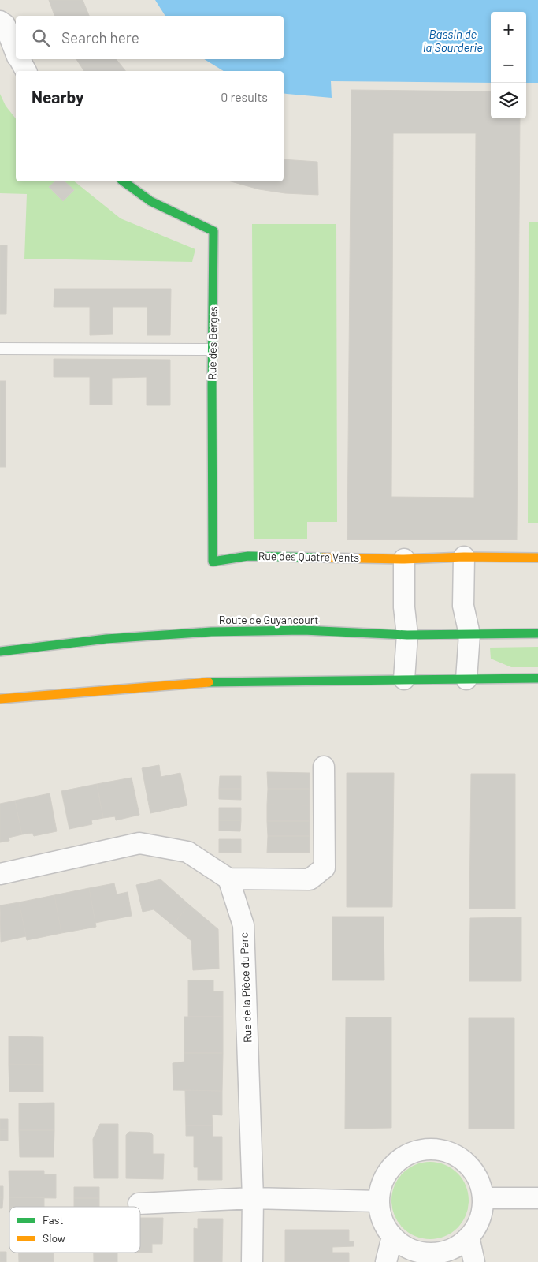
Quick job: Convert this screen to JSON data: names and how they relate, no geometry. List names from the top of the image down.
{
  "streets": {
    "main road": ["Rue des Berges", "Rue des Quatre Vents", "Route de Guyancourt"],
    "street": ["Rue de la Pièce du Parc"]
  },
  "crossings": [
    ["Rue des Berges", "Rue des Quatre Vents"]
  ],
  "water": ["Bassin de la Sourderie"],
  "legend": ["Fast", "Slow"],
  "page": {
    "map_buttons": ["+", "−"],
    "search": "Search here",
    "heading": ["Nearby", "0 results"]
  }
}
